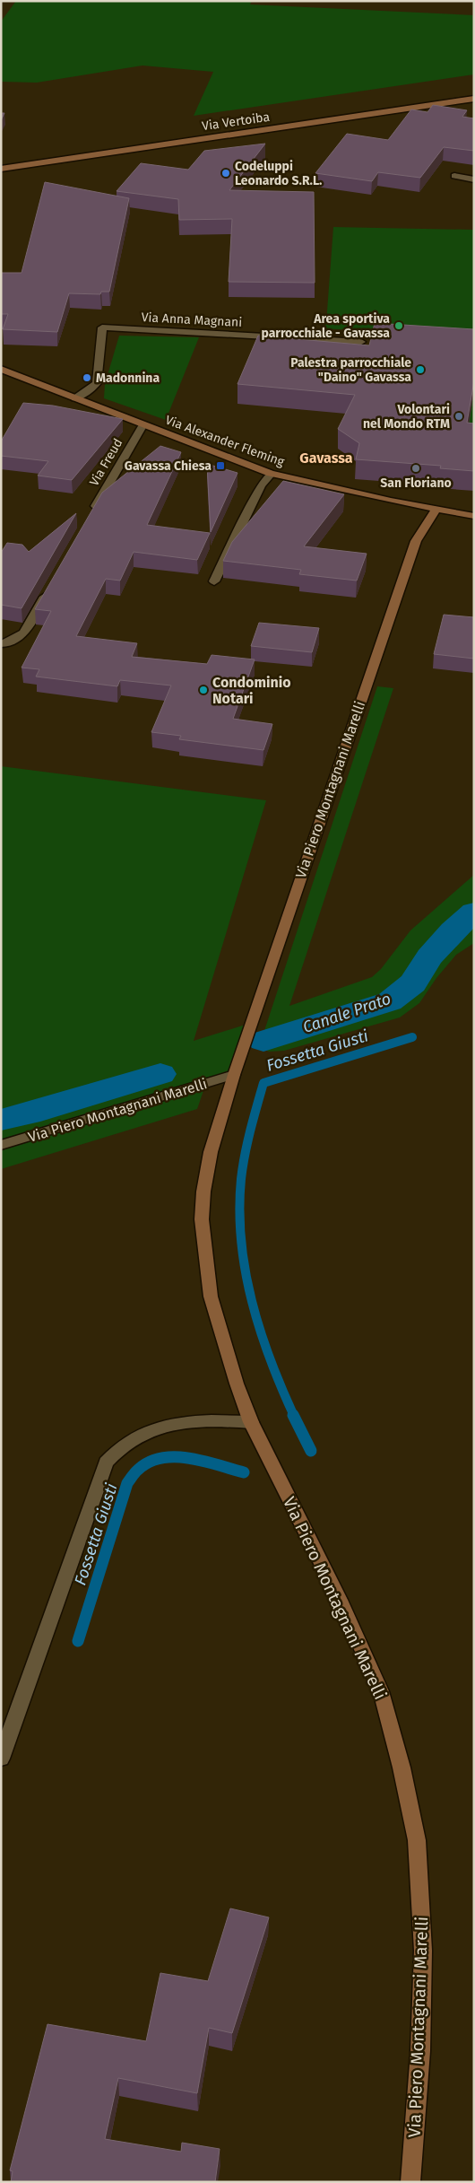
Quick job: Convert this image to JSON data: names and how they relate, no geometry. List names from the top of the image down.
{
  "streets": {
    "street": [
      "Via Vertoiba",
      "Via Anna Magnani",
      "Via Alexander Fleming",
      "Via Freud",
      "Via Piero Montagnani Marelli"
    ]
  },
  "crossings": [
    ["Via Anna Magnani", "Via Alexander Fleming"],
    ["Via Alexander Fleming", "Via Freud"],
    ["Via Alexander Fleming", "Via Piero Montagnani Marelli"]
  ],
  "districts": ["Gavassa"],
  "water": ["Canale Prato", "Fossetta Giusti"],
  "places": {
    "other": [
      "Codeluppi Leonardo S.R.L.",
      "Area sportiva parrocchiale - Gavassa",
      "Palestra parrocchiale \"Daino\" Gavassa",
      "Madonnina",
      "Volontari nel Mondo RTM",
      "San Floriano",
      "Condominio Notari"
    ],
    "transit": ["Gavassa Chiesa"]
  }
}
